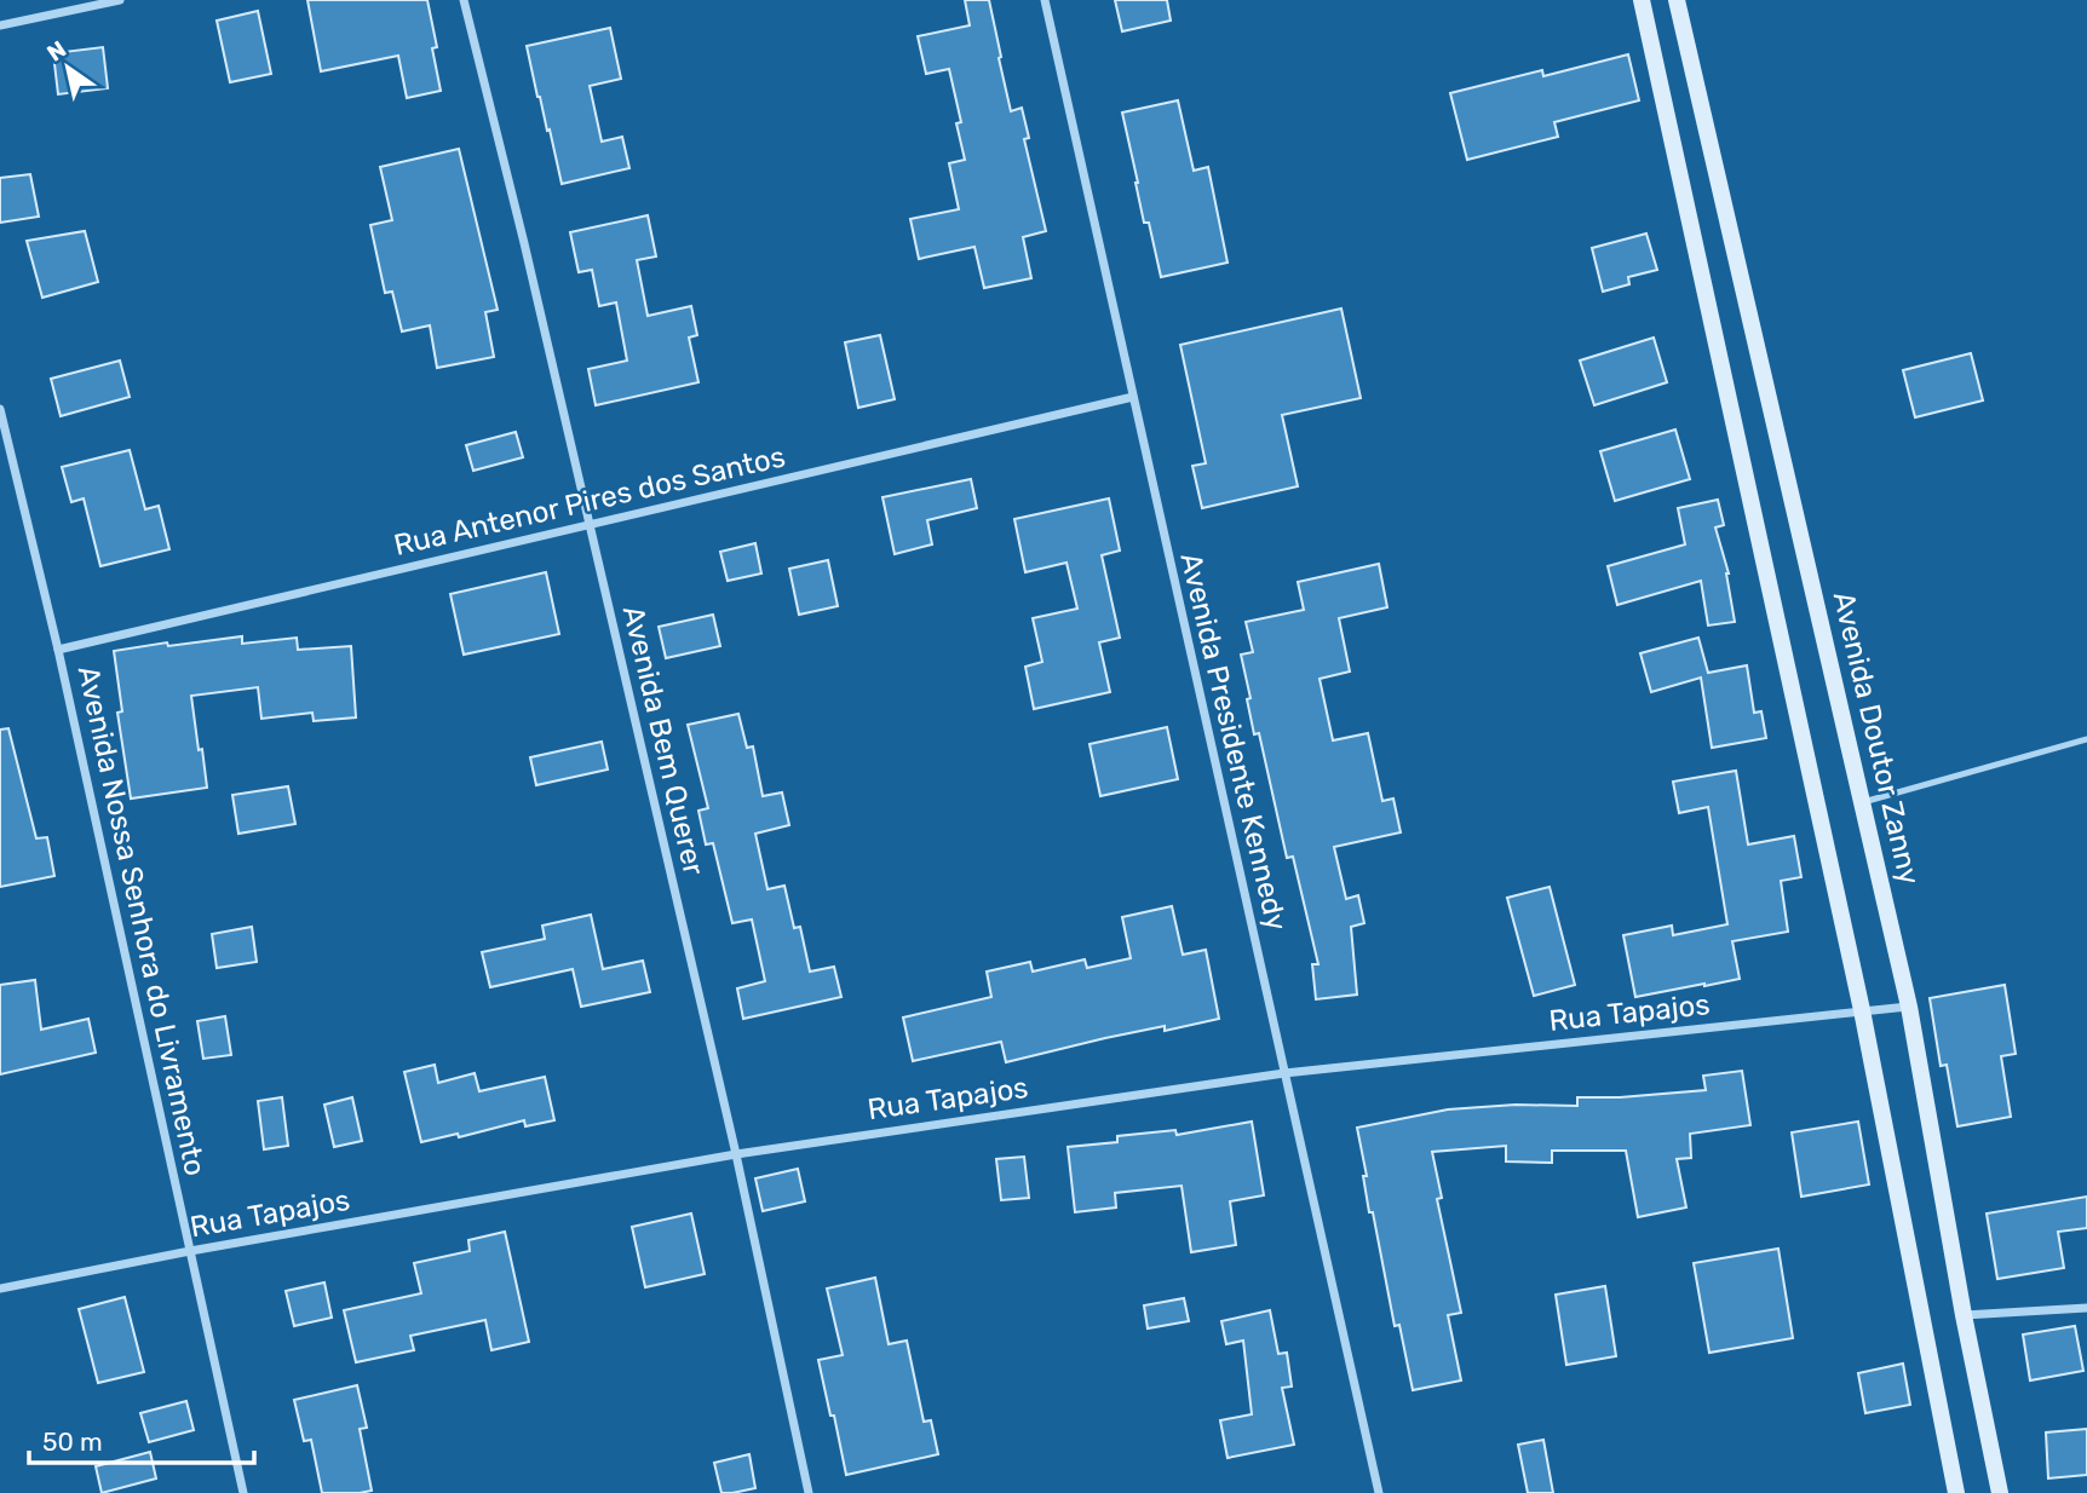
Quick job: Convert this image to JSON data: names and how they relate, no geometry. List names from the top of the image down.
{
  "streets": {
    "street": [
      "Rua Antenor Pires dos Santos",
      "Avenida Doutor Zanny",
      "Avenida Bem Querer",
      "Avenida Presidente Kennedy",
      "Avenida Nossa Senhora do Livramento",
      "Rua Tapajos"
    ]
  },
  "crossings": [
    ["Rua Antenor Pires dos Santos", "Avenida Bem Querer"],
    ["Rua Antenor Pires dos Santos", "Avenida Presidente Kennedy"],
    ["Rua Antenor Pires dos Santos", "Avenida Nossa Senhora do Livramento"],
    ["Avenida Doutor Zanny", "Rua Tapajos"],
    ["Avenida Bem Querer", "Rua Tapajos"],
    ["Avenida Presidente Kennedy", "Rua Tapajos"],
    ["Avenida Nossa Senhora do Livramento", "Rua Tapajos"]
  ],
  "scale_bar": "50 m",
  "north": "top left"
}
